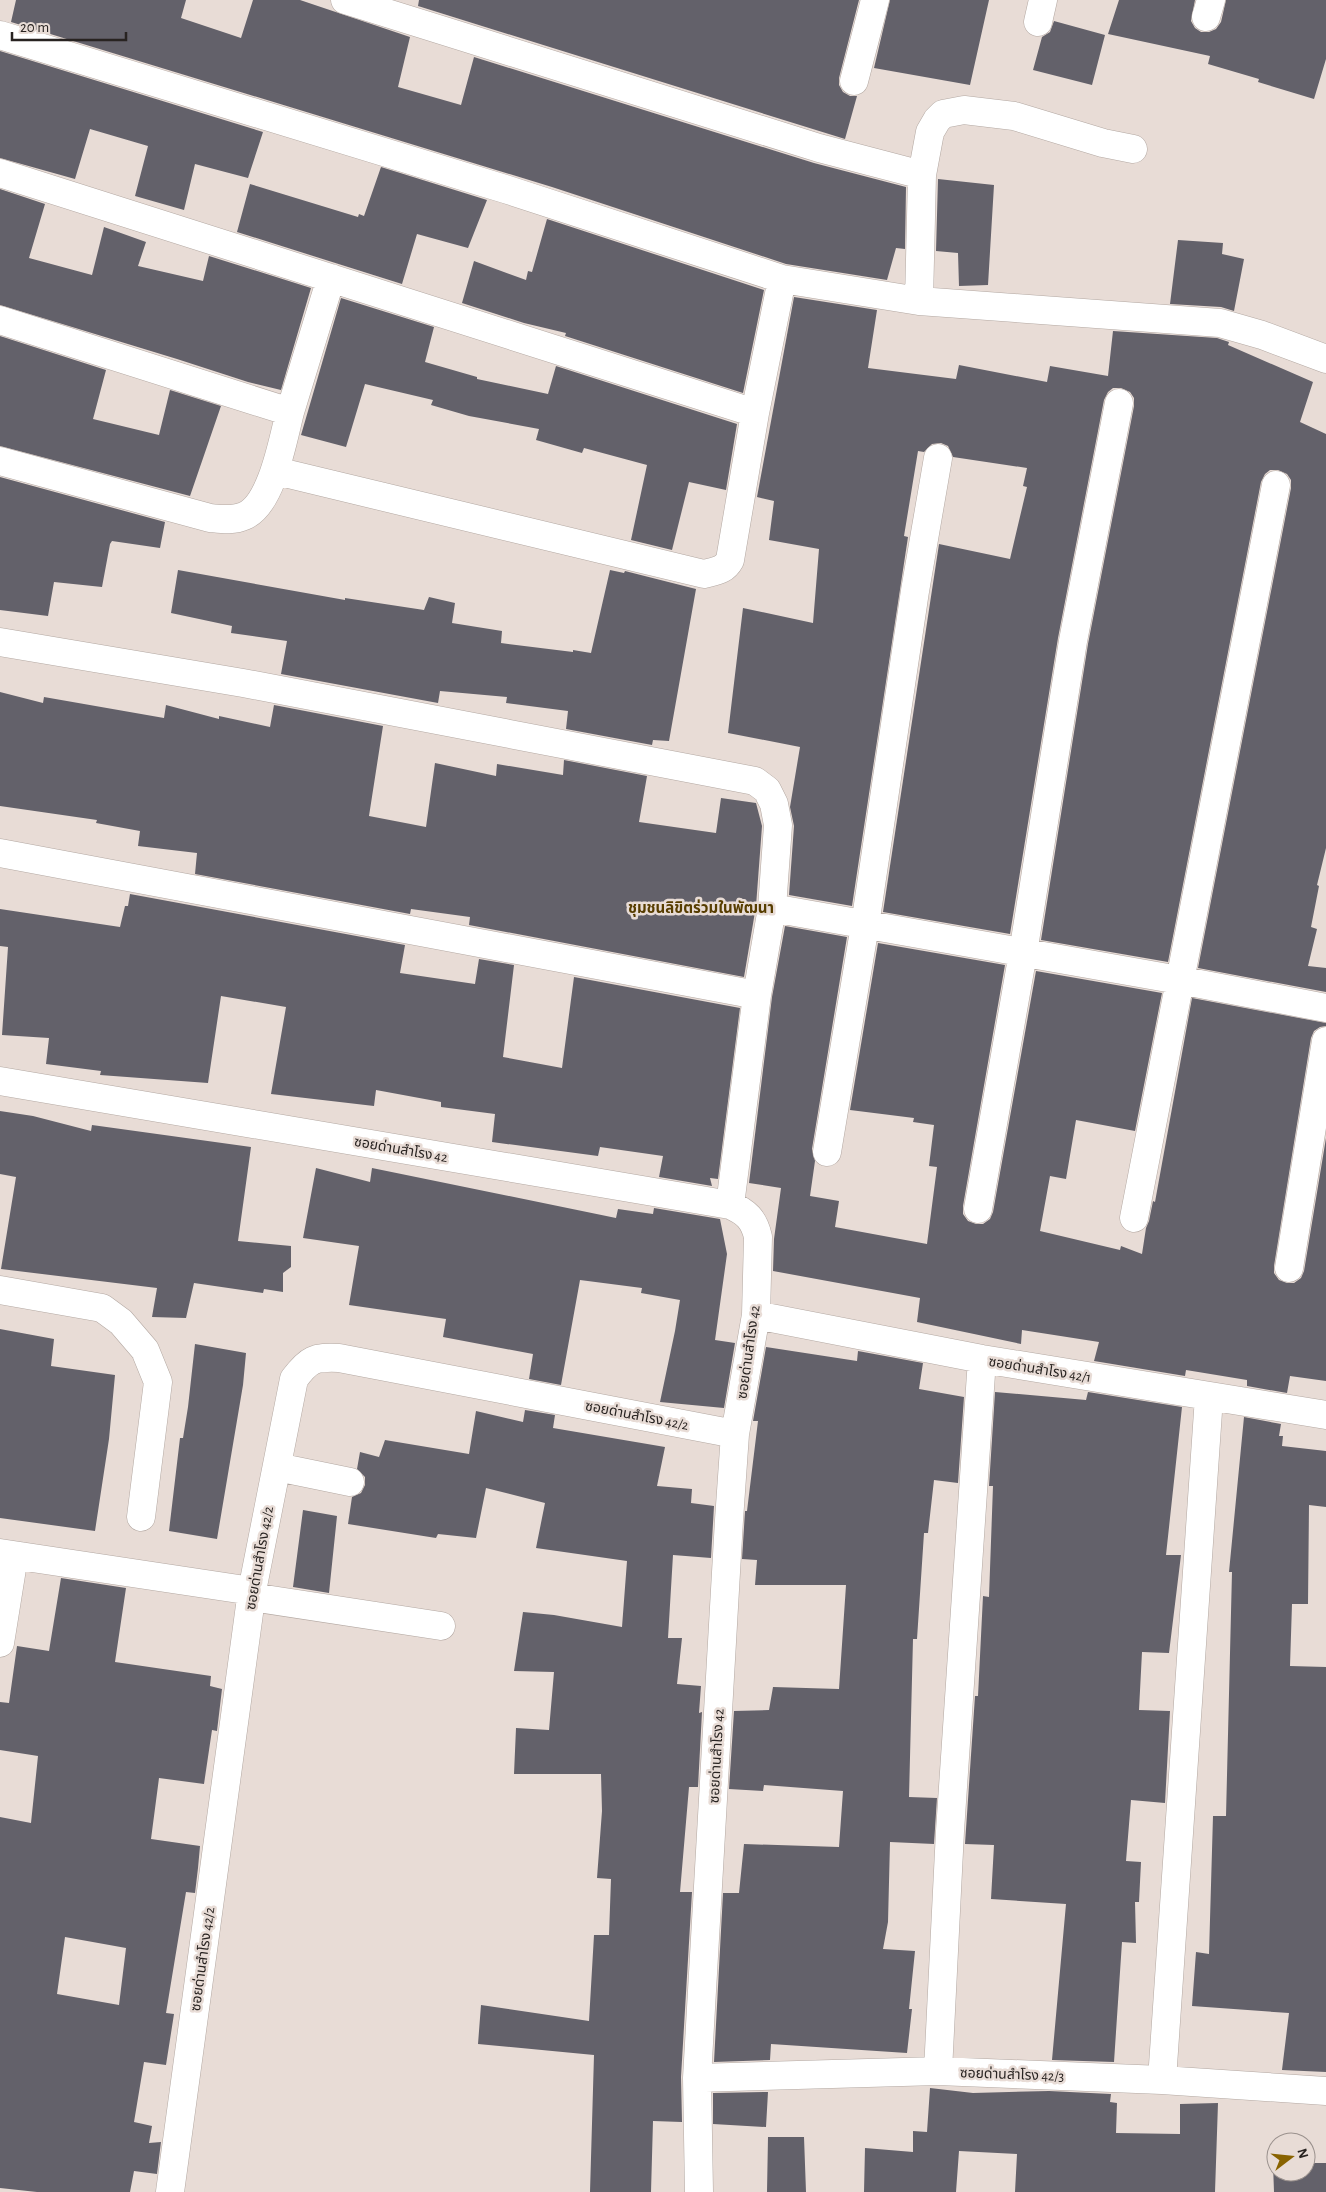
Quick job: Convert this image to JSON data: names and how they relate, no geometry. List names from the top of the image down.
{
  "streets": {
    "street": [
      "ซอยด่านสำโรง 42",
      "ซอยด่านสำโรง 42/1",
      "ซอยด่านสำโรง 42/2",
      "ซอยด่านสำโรง 42/3"
    ]
  },
  "crossings": [
    ["ซอยด่านสำโรง 42", "ซอยด่านสำโรง 42/1"],
    ["ซอยด่านสำโรง 42", "ซอยด่านสำโรง 42/2"],
    ["ซอยด่านสำโรง 42", "ซอยด่านสำโรง 42/3"]
  ],
  "districts": ["ชุมชนลิขิตร่วมในพัฒนา"],
  "scale_bar": "20 m",
  "north": "right"
}
